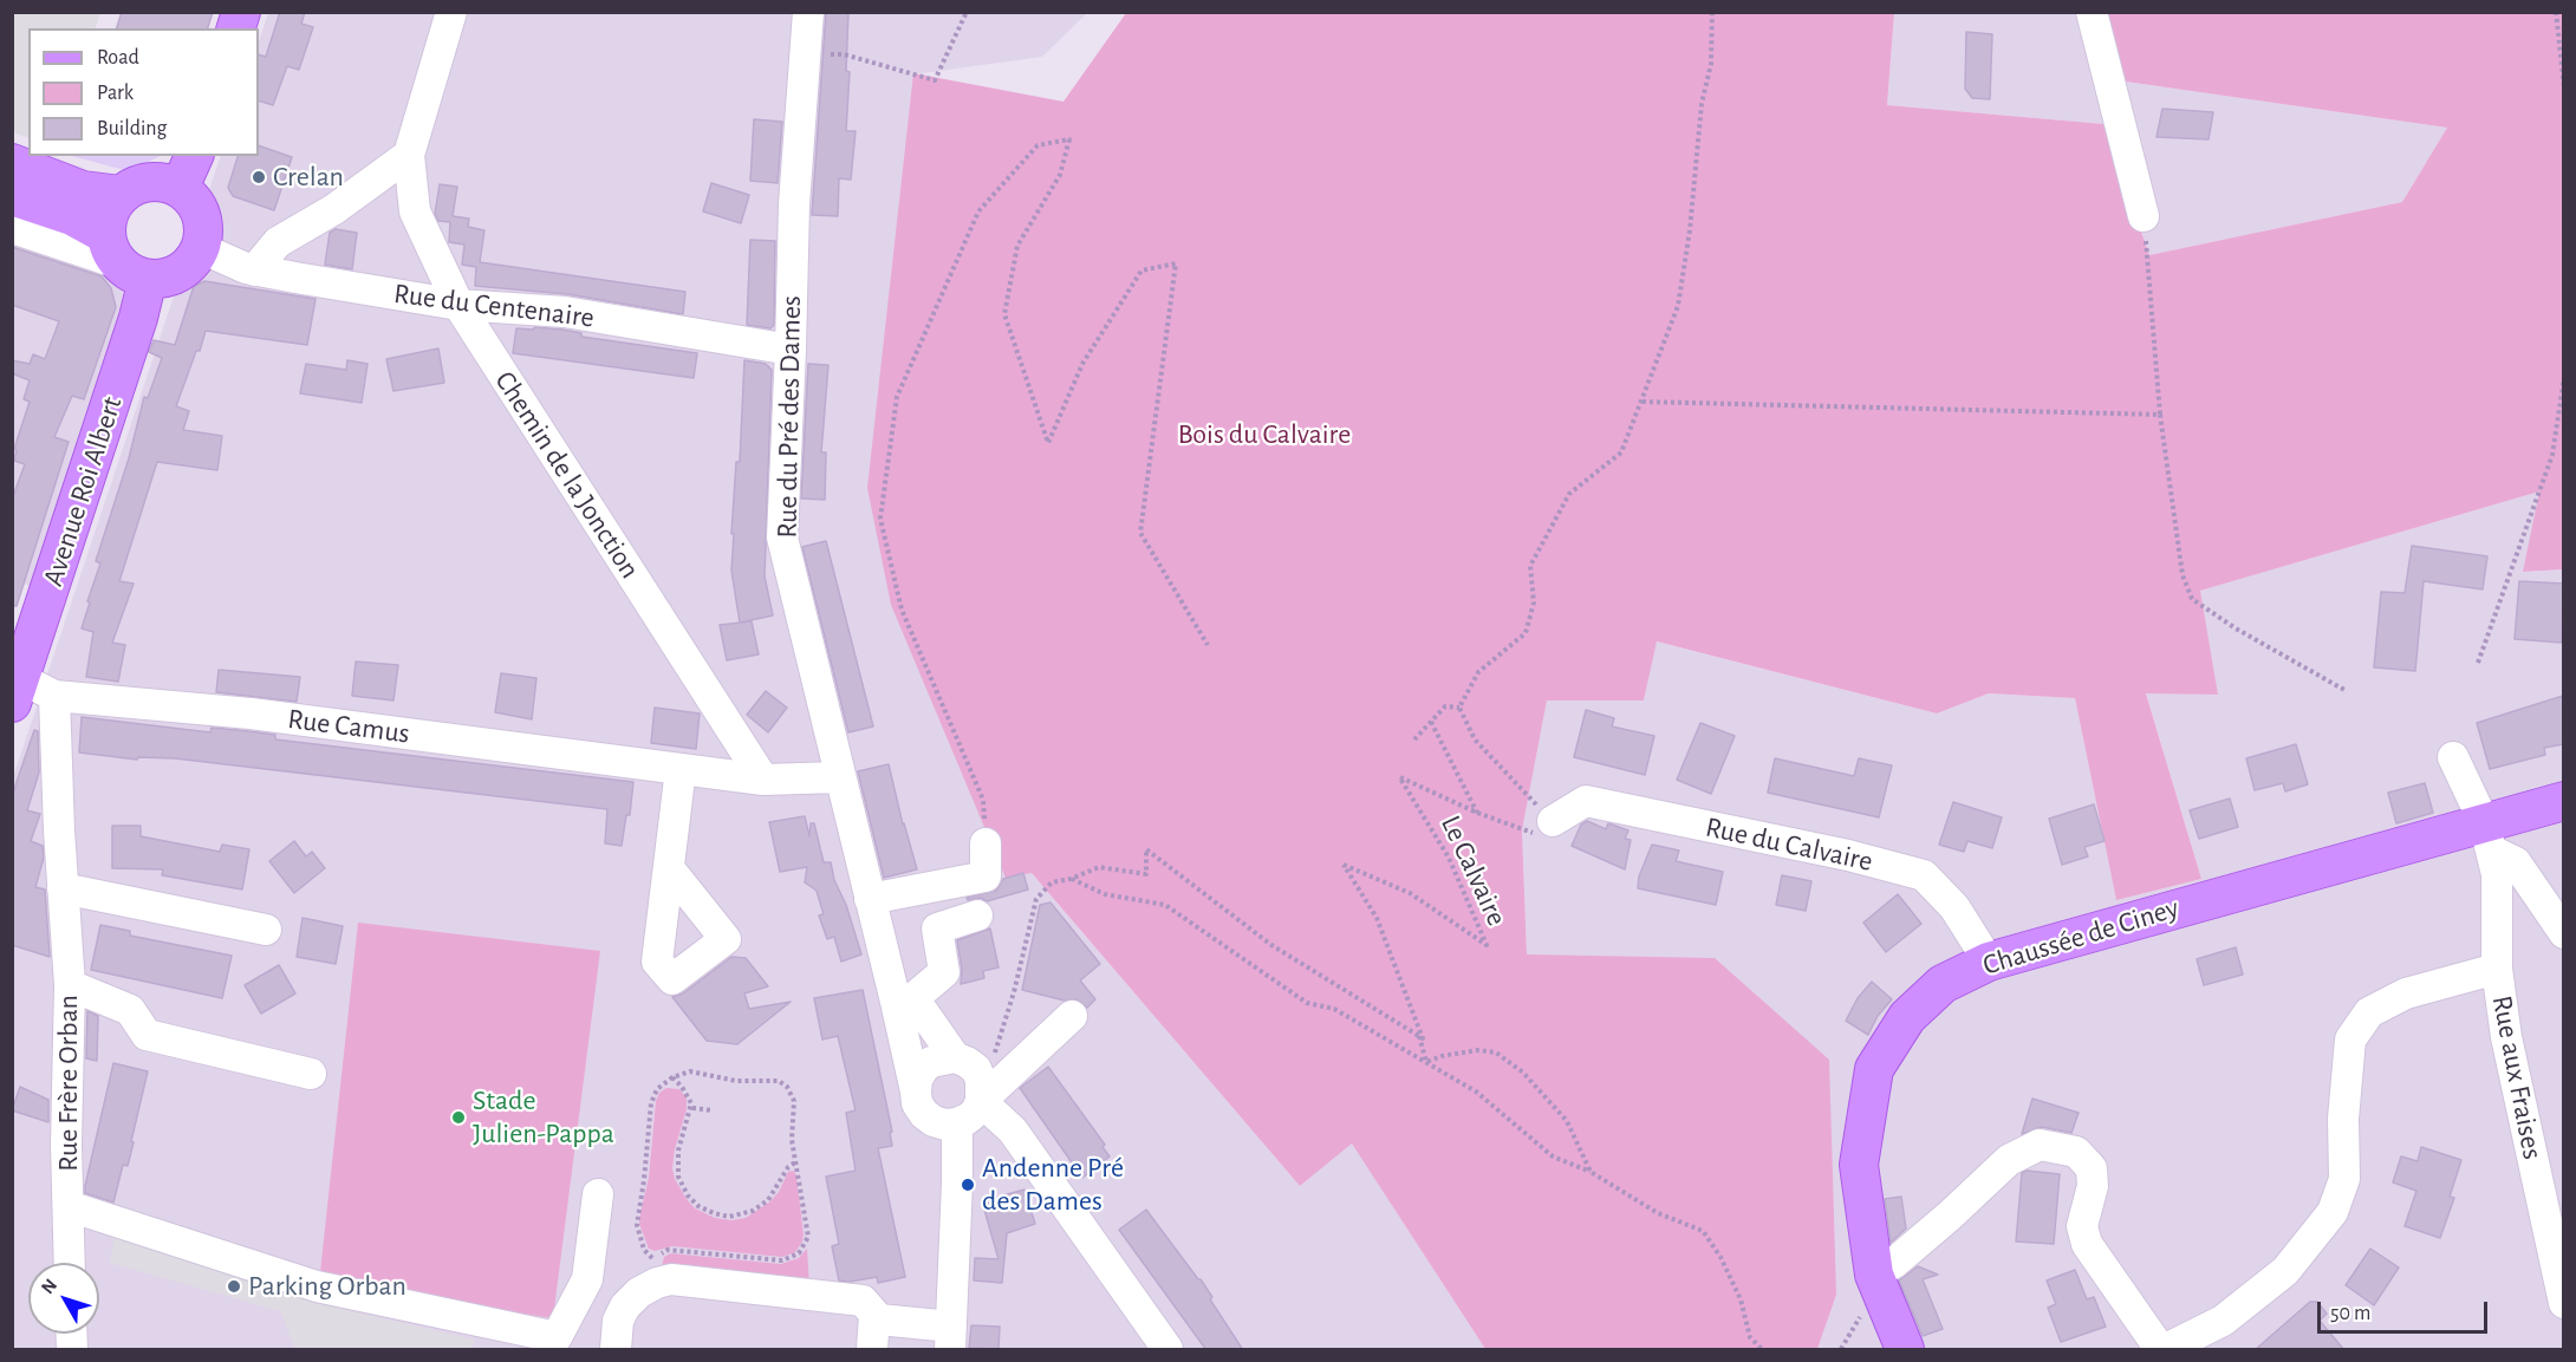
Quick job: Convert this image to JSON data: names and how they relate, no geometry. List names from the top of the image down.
{
  "streets": {
    "main road": ["Avenue Roi Albert", "Chaussée de Ciney"],
    "street": [
      "Rue du Centenaire",
      "Rue du Pré des Dames",
      "Chemin de la Jonction",
      "Rue Camus",
      "Rue du Calvaire",
      "Rue aux Fraises",
      "Rue Frère Orban"
    ],
    "path": ["Le Calvaire"]
  },
  "crossings": [
    ["Rue du Centenaire", "Rue du Pré des Dames"],
    ["Rue du Centenaire", "Chemin de la Jonction"],
    ["Rue du Centenaire", "Avenue Roi Albert"],
    ["Rue du Pré des Dames", "Rue Camus"],
    ["Chemin de la Jonction", "Rue Camus"],
    ["Avenue Roi Albert", "Rue Camus"],
    ["Rue Camus", "Rue Frère Orban"],
    ["Rue du Calvaire", "Le Calvaire"],
    ["Rue du Calvaire", "Chaussée de Ciney"],
    ["Chaussée de Ciney", "Rue aux Fraises"]
  ],
  "parks": ["Bois du Calvaire"],
  "places": [
    "Crelan",
    "Stade Julien-Pappa",
    "Andenne Pré des Dames",
    "Parking Orban"
  ],
  "legend": ["Road", "Park", "Building"],
  "scale_bar": "50 m",
  "north": "top left"
}
